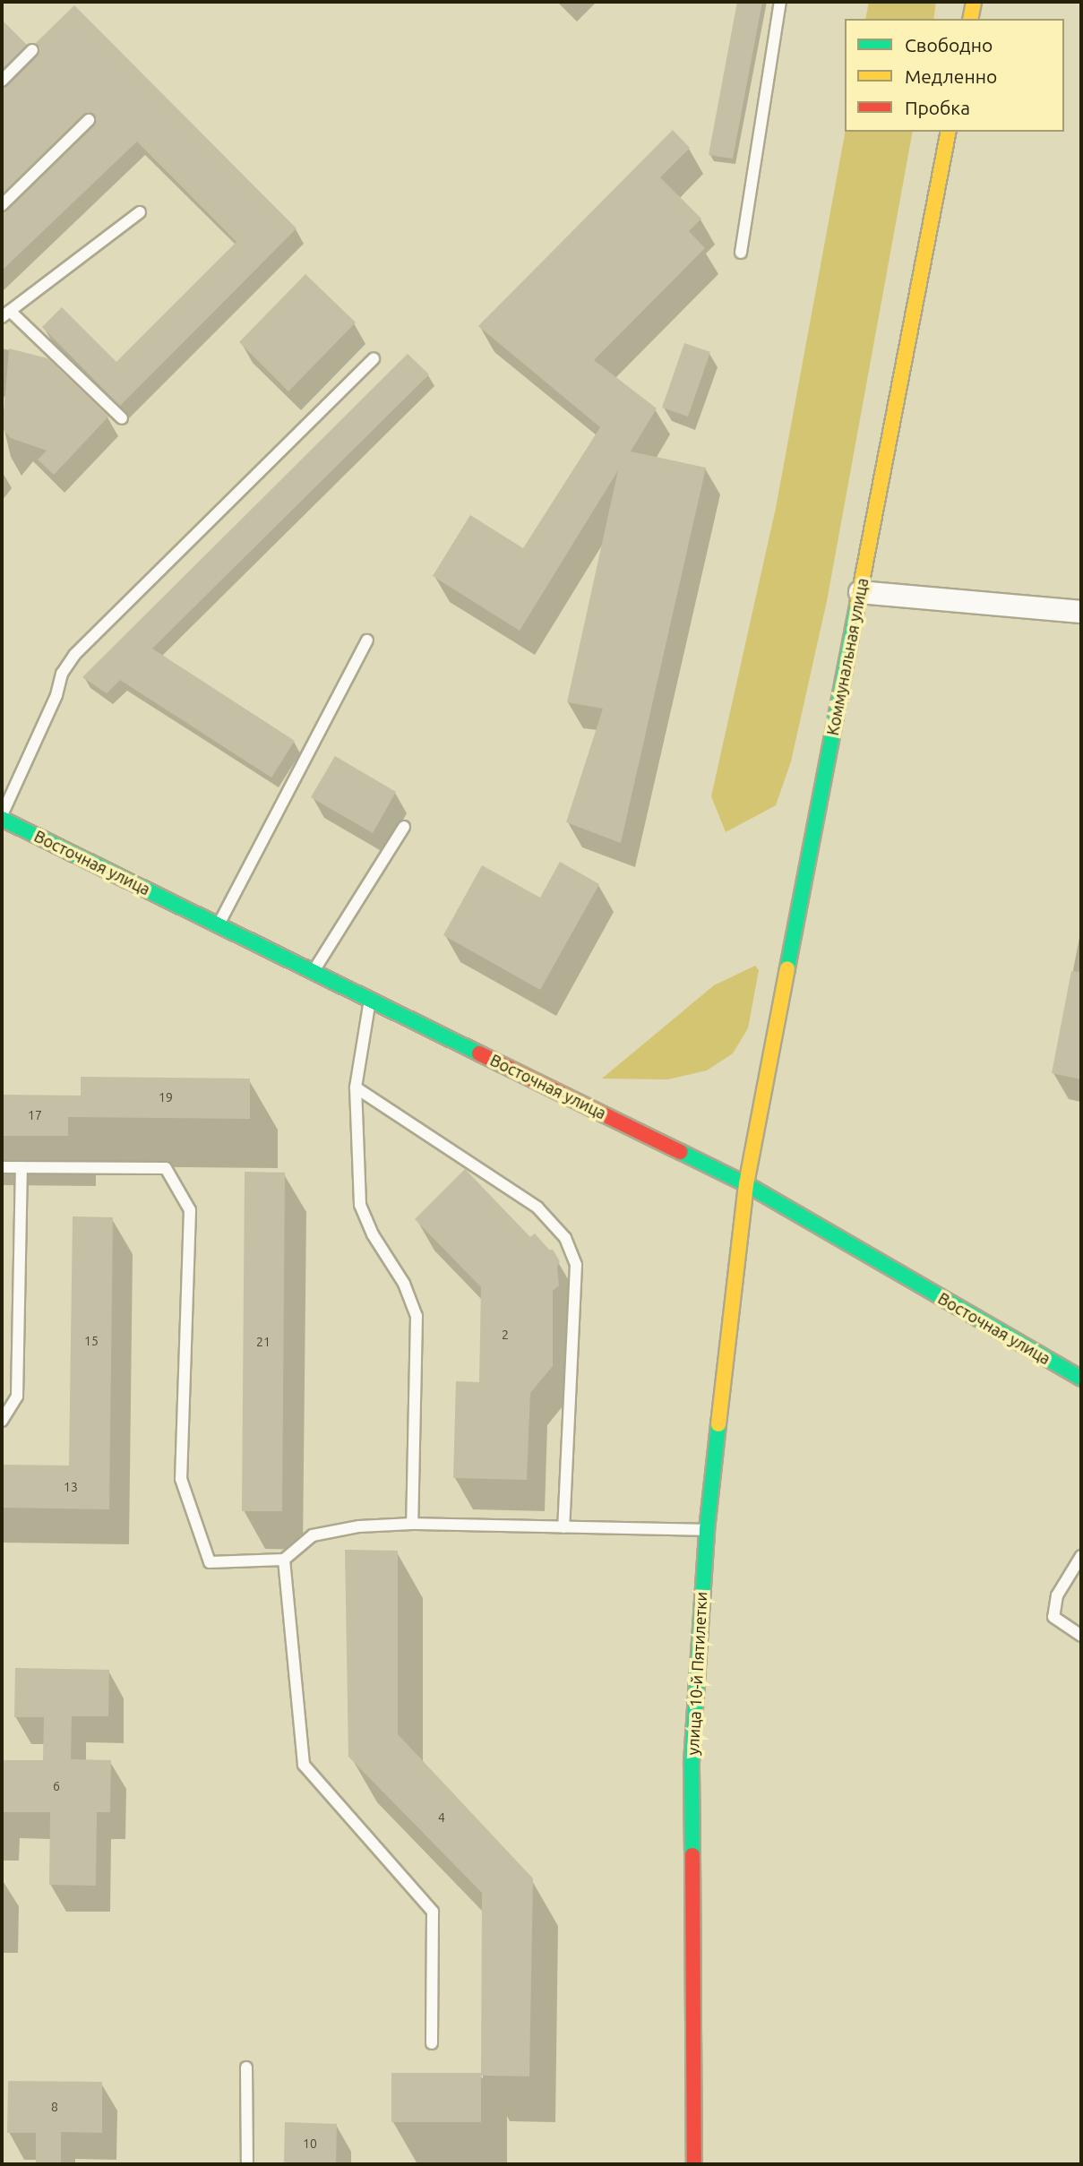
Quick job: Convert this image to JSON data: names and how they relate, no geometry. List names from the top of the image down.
{
  "streets": {
    "main road": ["Коммунальная улица", "Восточная улица", "улица 10-й Пятилетки"]
  },
  "crossings": [
    ["Коммунальная улица", "Восточная улица"],
    ["Коммунальная улица", "улица 10-й Пятилетки"],
    ["Восточная улица", "улица 10-й Пятилетки"]
  ],
  "house_numbers": [
    "19",
    "17",
    "2",
    "15",
    "21",
    "13",
    "6",
    "4",
    "8",
    "10"
  ],
  "legend": ["Свободно", "Медленно", "Пробка"]
}
